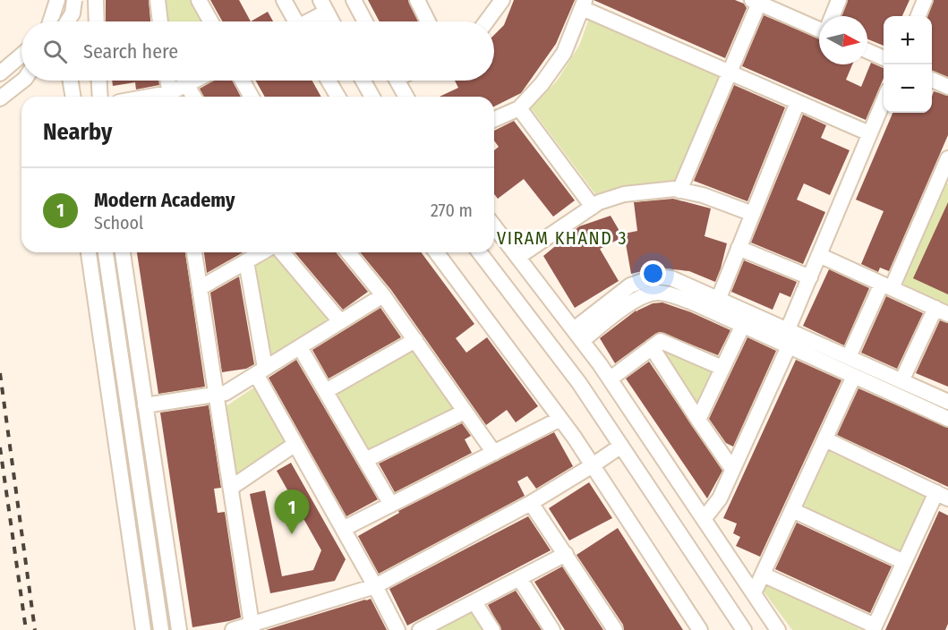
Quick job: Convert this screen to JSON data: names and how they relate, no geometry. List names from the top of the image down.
{
  "districts": ["VIRAM KHAND 3"],
  "north": "right",
  "page": {
    "map_buttons": ["+", "−"],
    "search": "Search here",
    "heading": "Nearby",
    "list": [
      {
        "mark": "1",
        "name": "Modern Academy",
        "note": "School",
        "value": "270 m"
      }
    ],
    "pins": "1"
  }
}
